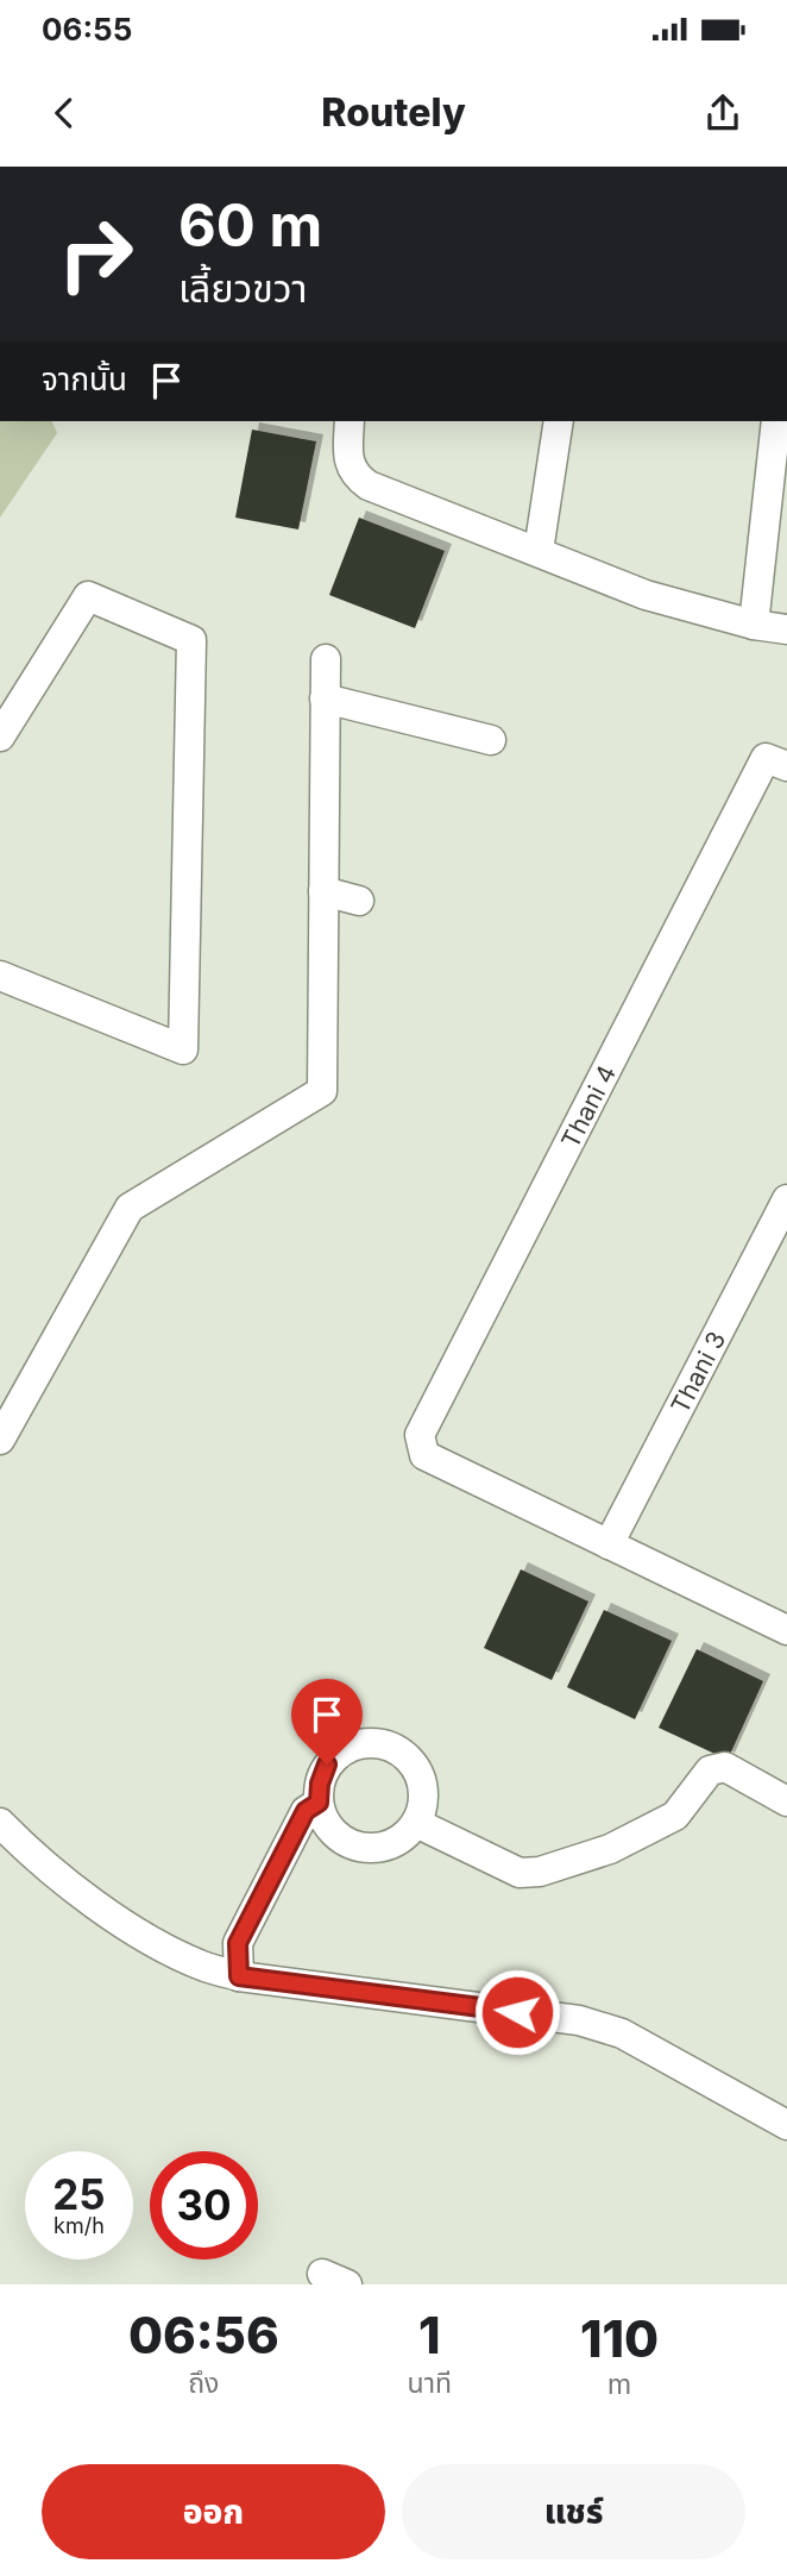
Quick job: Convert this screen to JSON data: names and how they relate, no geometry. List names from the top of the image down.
{
  "streets": {
    "street": ["Thani 4", "Thani 3"]
  },
  "crossings": [
    ["Thani 4", "Thani 3"]
  ],
  "page": {
    "status": "06:55",
    "header": "Routely",
    "turn": ["60 m", "เลี้ยวขวา"],
    "then": "จากนั้น",
    "speed": "25 km/h",
    "limit": "30",
    "eta": [
      "06:56",
      "ถึง",
      "1",
      "นาที",
      "110",
      "m"
    ],
    "buttons": ["ออก", "แชร์"]
  }
}
